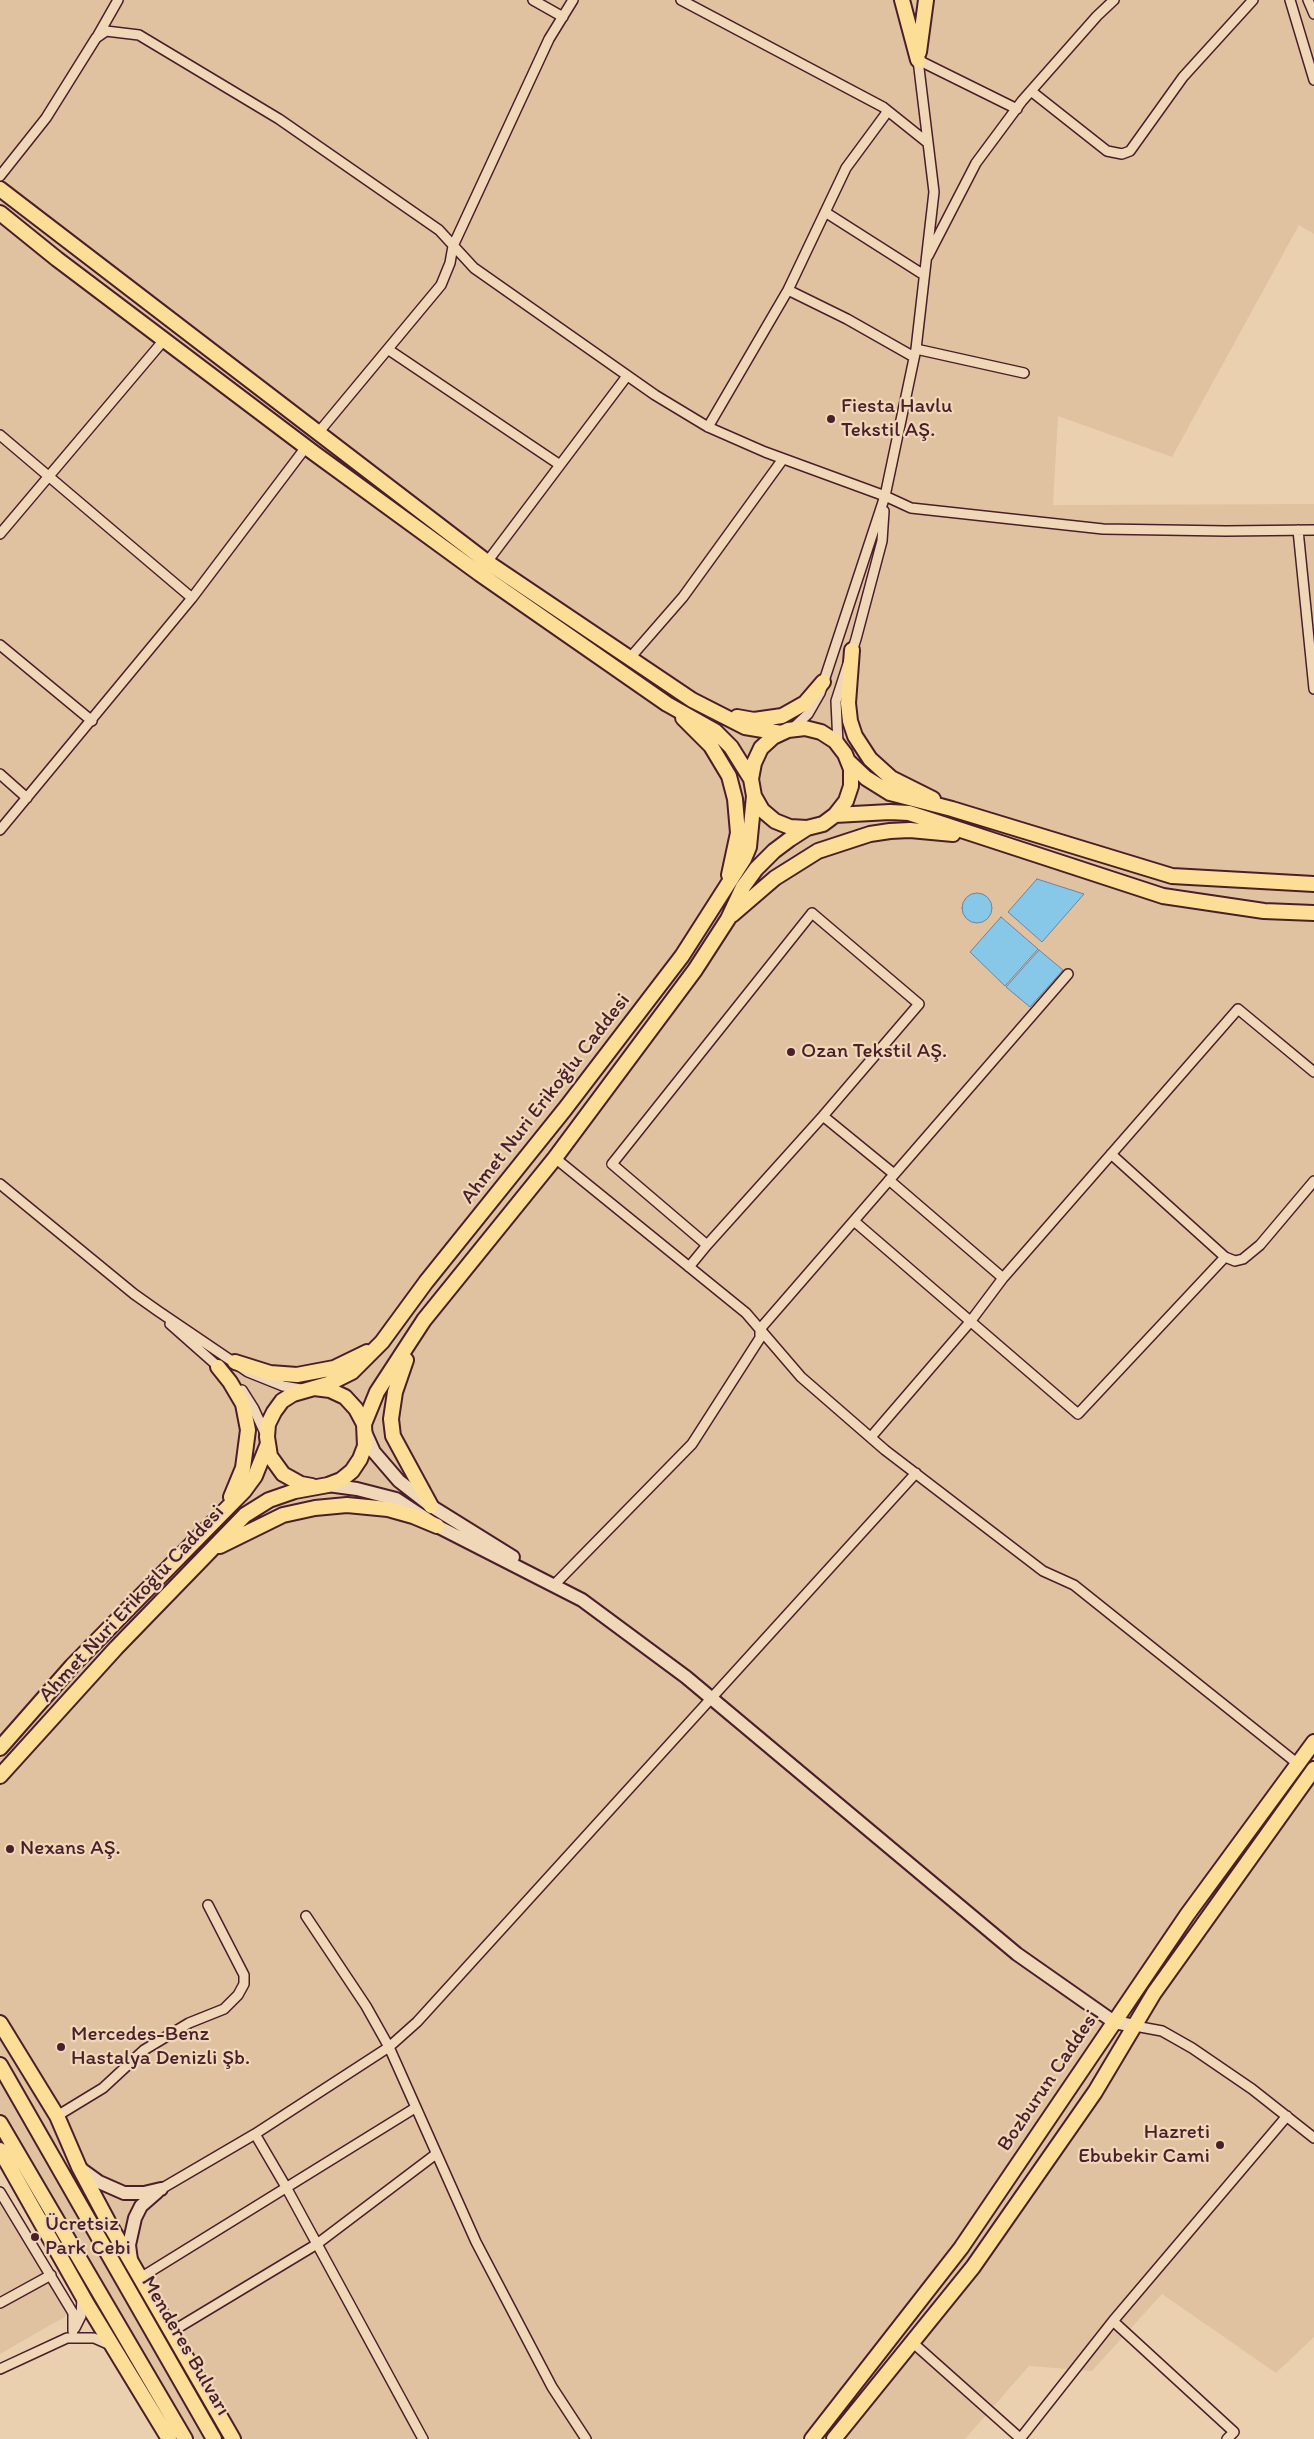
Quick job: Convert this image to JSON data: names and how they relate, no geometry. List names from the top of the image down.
{
  "streets": {
    "main road": ["Ahmet Nuri Erikoğlu Caddesi", "Bozburun Caddesi", "Menderes Bulvarı"]
  },
  "places": [
    "Fiesta Havlu Tekstil AŞ.",
    "Ozan Tekstil AŞ.",
    "Nexans AŞ.",
    "Mercedes-Benz Hastalya Denizli Şb.",
    "Hazreti Ebubekir Cami",
    "Ücretsiz Park Cebi"
  ]
}
